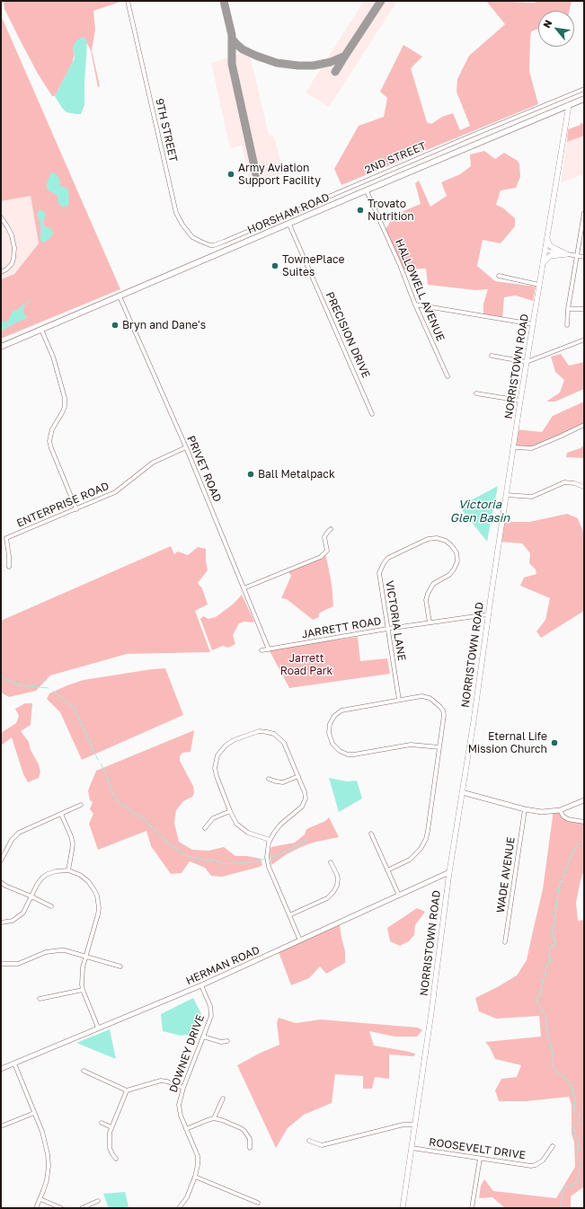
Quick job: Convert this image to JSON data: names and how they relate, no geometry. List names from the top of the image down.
{
  "streets": {
    "main road": ["HORSHAM ROAD", "NORRISTOWN ROAD"],
    "street": [
      "9TH STREET",
      "2ND STREET",
      "HALLOWELL AVENUE",
      "PRECISION DRIVE",
      "PRIVET ROAD",
      "ENTERPRISE ROAD",
      "VICTORIA LANE",
      "JARRETT ROAD",
      "WADE AVENUE",
      "HERMAN ROAD",
      "DOWNEY DRIVE",
      "ROOSEVELT DRIVE"
    ]
  },
  "crossings": [
    ["9TH STREET", "2ND STREET"],
    ["HORSHAM ROAD", "HALLOWELL AVENUE"],
    ["HORSHAM ROAD", "PRECISION DRIVE"],
    ["HORSHAM ROAD", "NORRISTOWN ROAD"],
    ["HORSHAM ROAD", "PRIVET ROAD"],
    ["NORRISTOWN ROAD", "JARRETT ROAD"],
    ["NORRISTOWN ROAD", "HERMAN ROAD"],
    ["NORRISTOWN ROAD", "ROOSEVELT DRIVE"],
    ["PRIVET ROAD", "ENTERPRISE ROAD"],
    ["PRIVET ROAD", "JARRETT ROAD"],
    ["VICTORIA LANE", "JARRETT ROAD"],
    ["HERMAN ROAD", "DOWNEY DRIVE"]
  ],
  "water": ["Victoria Glen Basin"],
  "parks": ["Jarrett Road Park"],
  "places": [
    "Army Aviation Support Facility",
    "Trovato Nutrition",
    "TownePlace Suites",
    "Bryn and Dane's",
    "Ball Metalpack",
    "Eternal Life Mission Church"
  ],
  "north": "top left"
}
